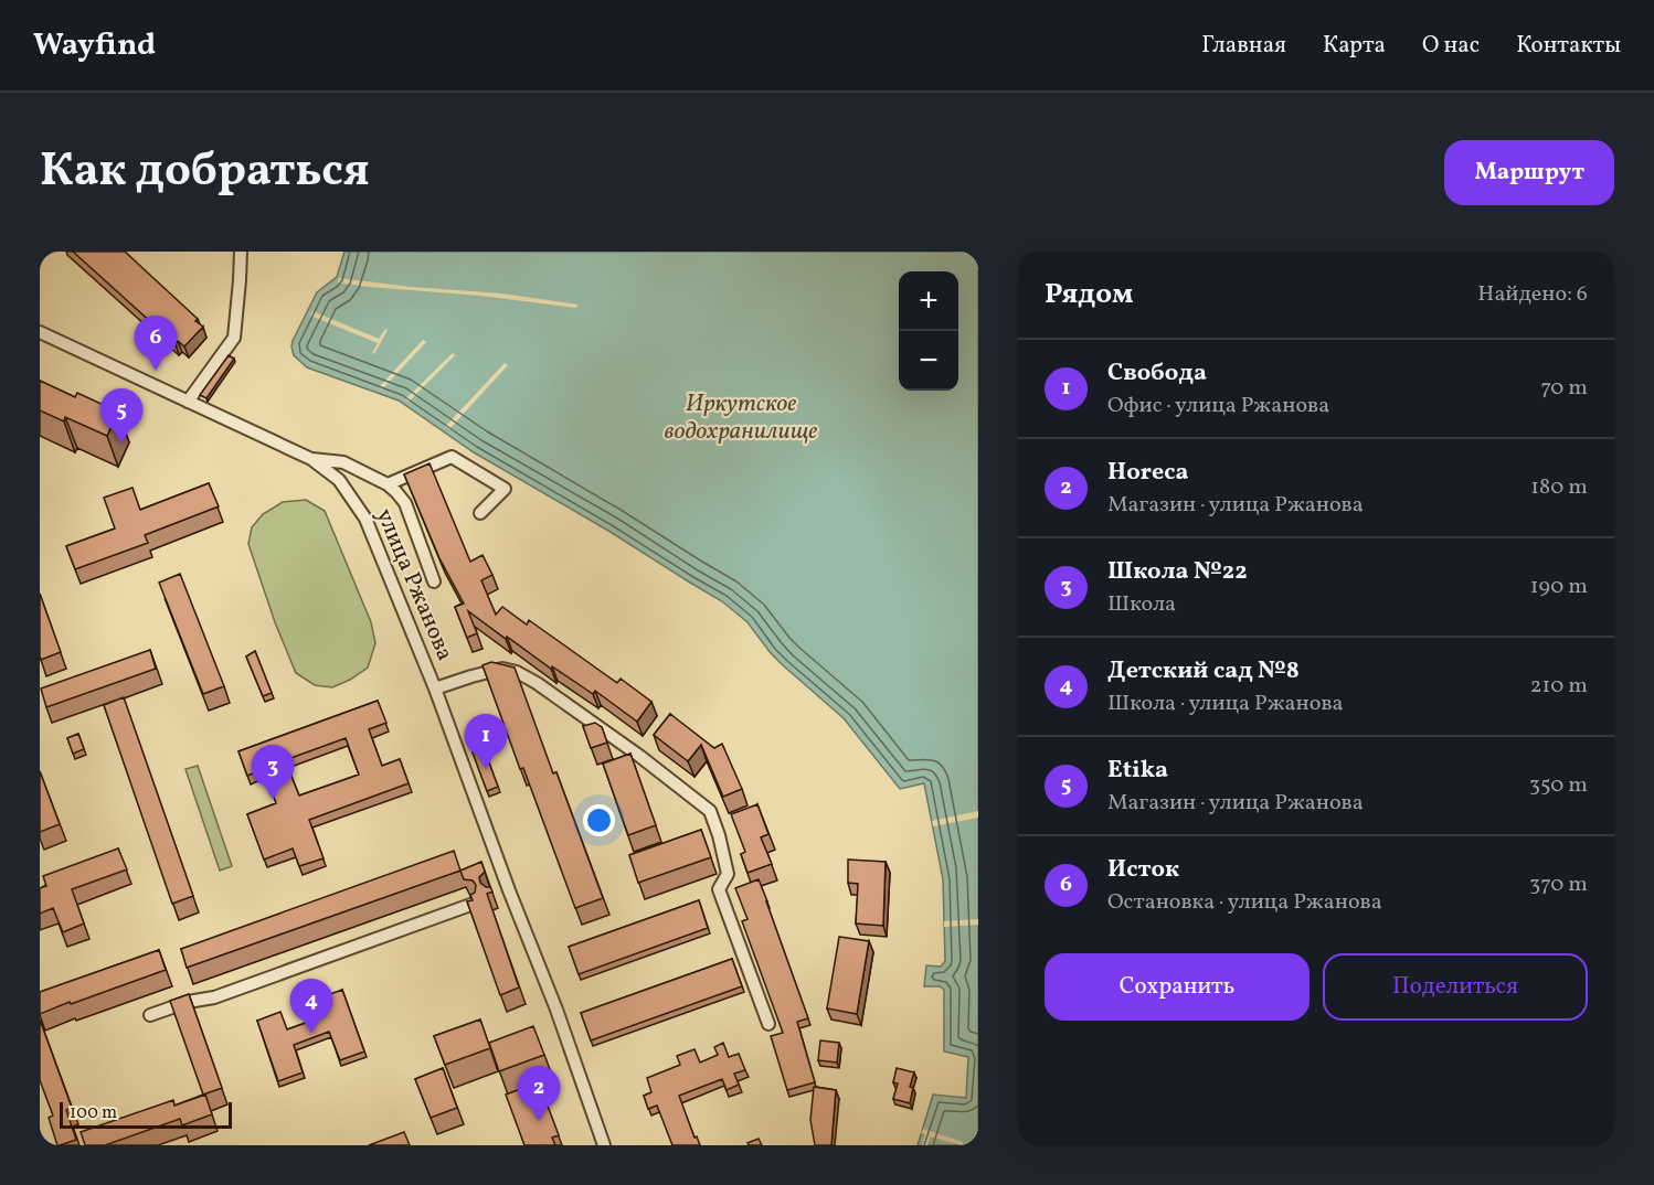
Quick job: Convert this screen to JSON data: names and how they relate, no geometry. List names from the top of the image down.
{
  "streets": {
    "street": ["улица Ржанова"]
  },
  "water": ["Иркутское водохранилище"],
  "scale_bar": "100 m",
  "page": {
    "header": "Wayfind",
    "nav": [
      "Главная",
      "Карта",
      "О нас",
      "Контакты"
    ],
    "title": "Как добраться",
    "buttons": [
      "Маршрут",
      ["Сохранить", "Поделиться"]
    ],
    "heading": ["Рядом", "Найдено: 6"],
    "map_buttons": ["+", "−"],
    "pins": [
      "6",
      "5",
      "1",
      "3",
      "4",
      "2"
    ],
    "list": [
      {
        "mark": "1",
        "name": "Свобода",
        "note": "Офис · улица Ржанова",
        "value": "70 m"
      },
      {
        "mark": "2",
        "name": "Horeca",
        "note": "Магазин · улица Ржанова",
        "value": "180 m"
      },
      {
        "mark": "3",
        "name": "Школа №22",
        "note": "Школа",
        "value": "190 m"
      },
      {
        "mark": "4",
        "name": "Детский сад №8",
        "note": "Школа · улица Ржанова",
        "value": "210 m"
      },
      {
        "mark": "5",
        "name": "Etika",
        "note": "Магазин · улица Ржанова",
        "value": "350 m"
      },
      {
        "mark": "6",
        "name": "Исток",
        "note": "Остановка · улица Ржанова",
        "value": "370 m"
      }
    ],
    "scale": "100 m"
  }
}
